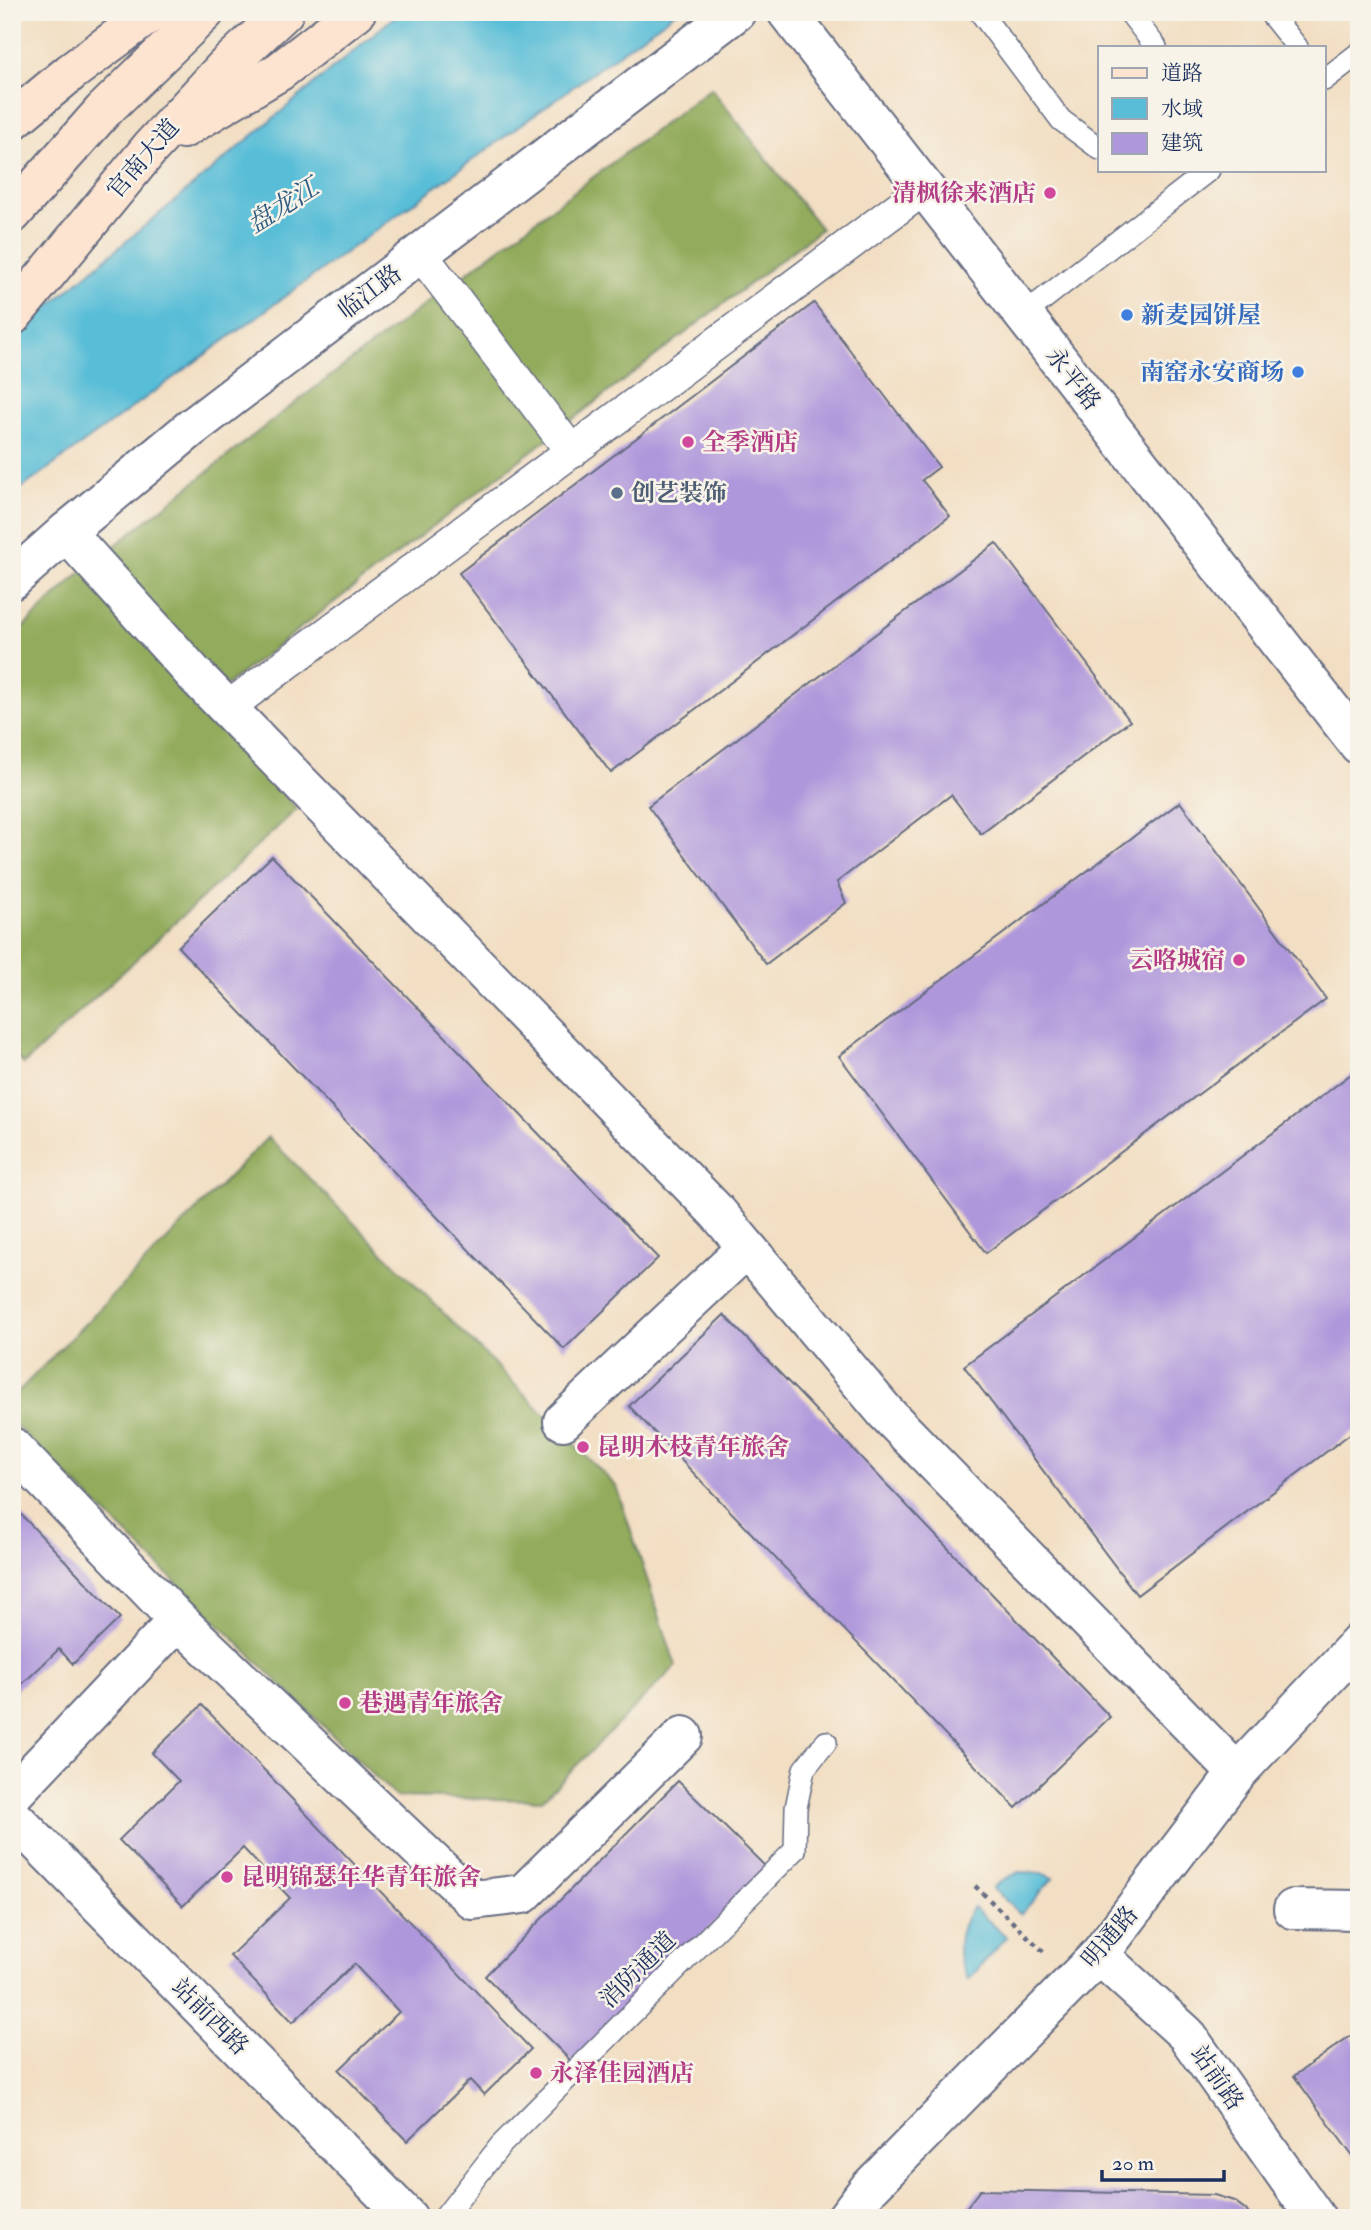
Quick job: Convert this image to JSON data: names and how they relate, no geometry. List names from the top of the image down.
{
  "streets": {
    "main road": ["官南大道"],
    "street": [
      "临江路",
      "永平路",
      "明通路",
      "站前西路",
      "站前路"
    ],
    "lane": ["消防通道"]
  },
  "crossings": [
    ["明通路", "站前路"]
  ],
  "water": ["盘龙江"],
  "places": [
    "清枫徐来酒店",
    "新麦园饼屋",
    "南窑永安商场",
    "全季酒店",
    "创艺装饰",
    "云咯城宿",
    "昆明木枝青年旅舍",
    "巷遇青年旅舍",
    "昆明锦瑟年华青年旅舍",
    "永泽佳园酒店"
  ],
  "legend": ["道路", "水域", "建筑"],
  "scale_bar": "20 m"
}
